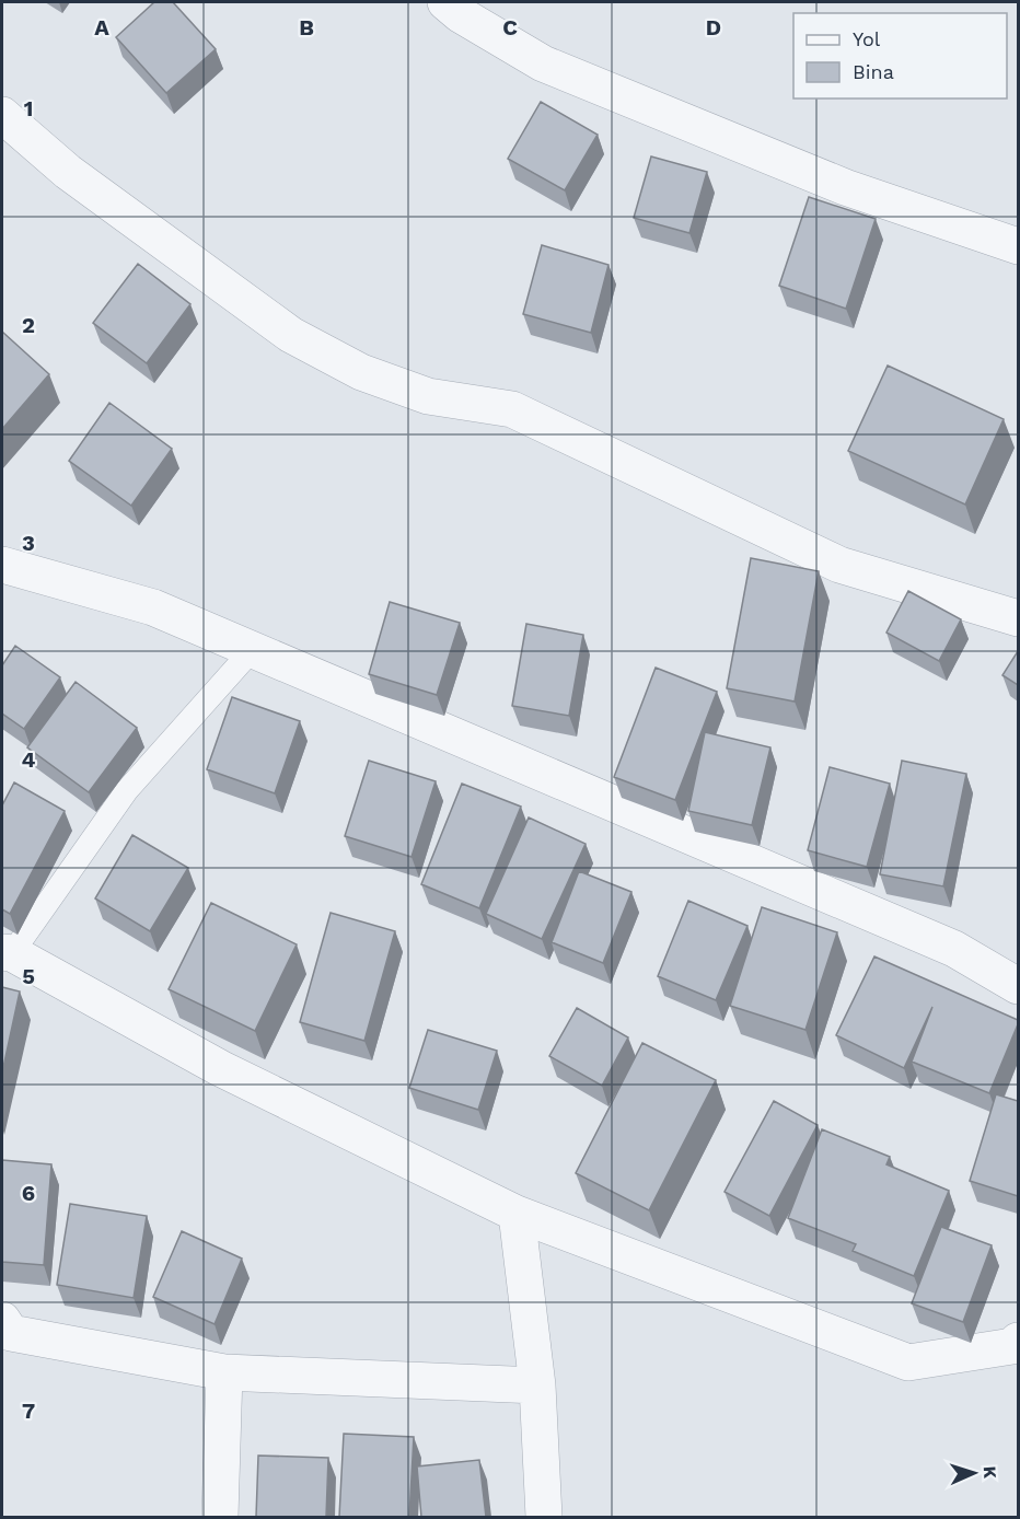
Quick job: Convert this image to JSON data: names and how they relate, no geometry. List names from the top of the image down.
{
  "legend": ["Yol", "Bina"],
  "north": "right",
  "grid": {
    "columns": [
      "A",
      "B",
      "C",
      "D"
    ],
    "rows": [
      "1",
      "2",
      "3",
      "4",
      "5",
      "6",
      "7"
    ]
  }
}
